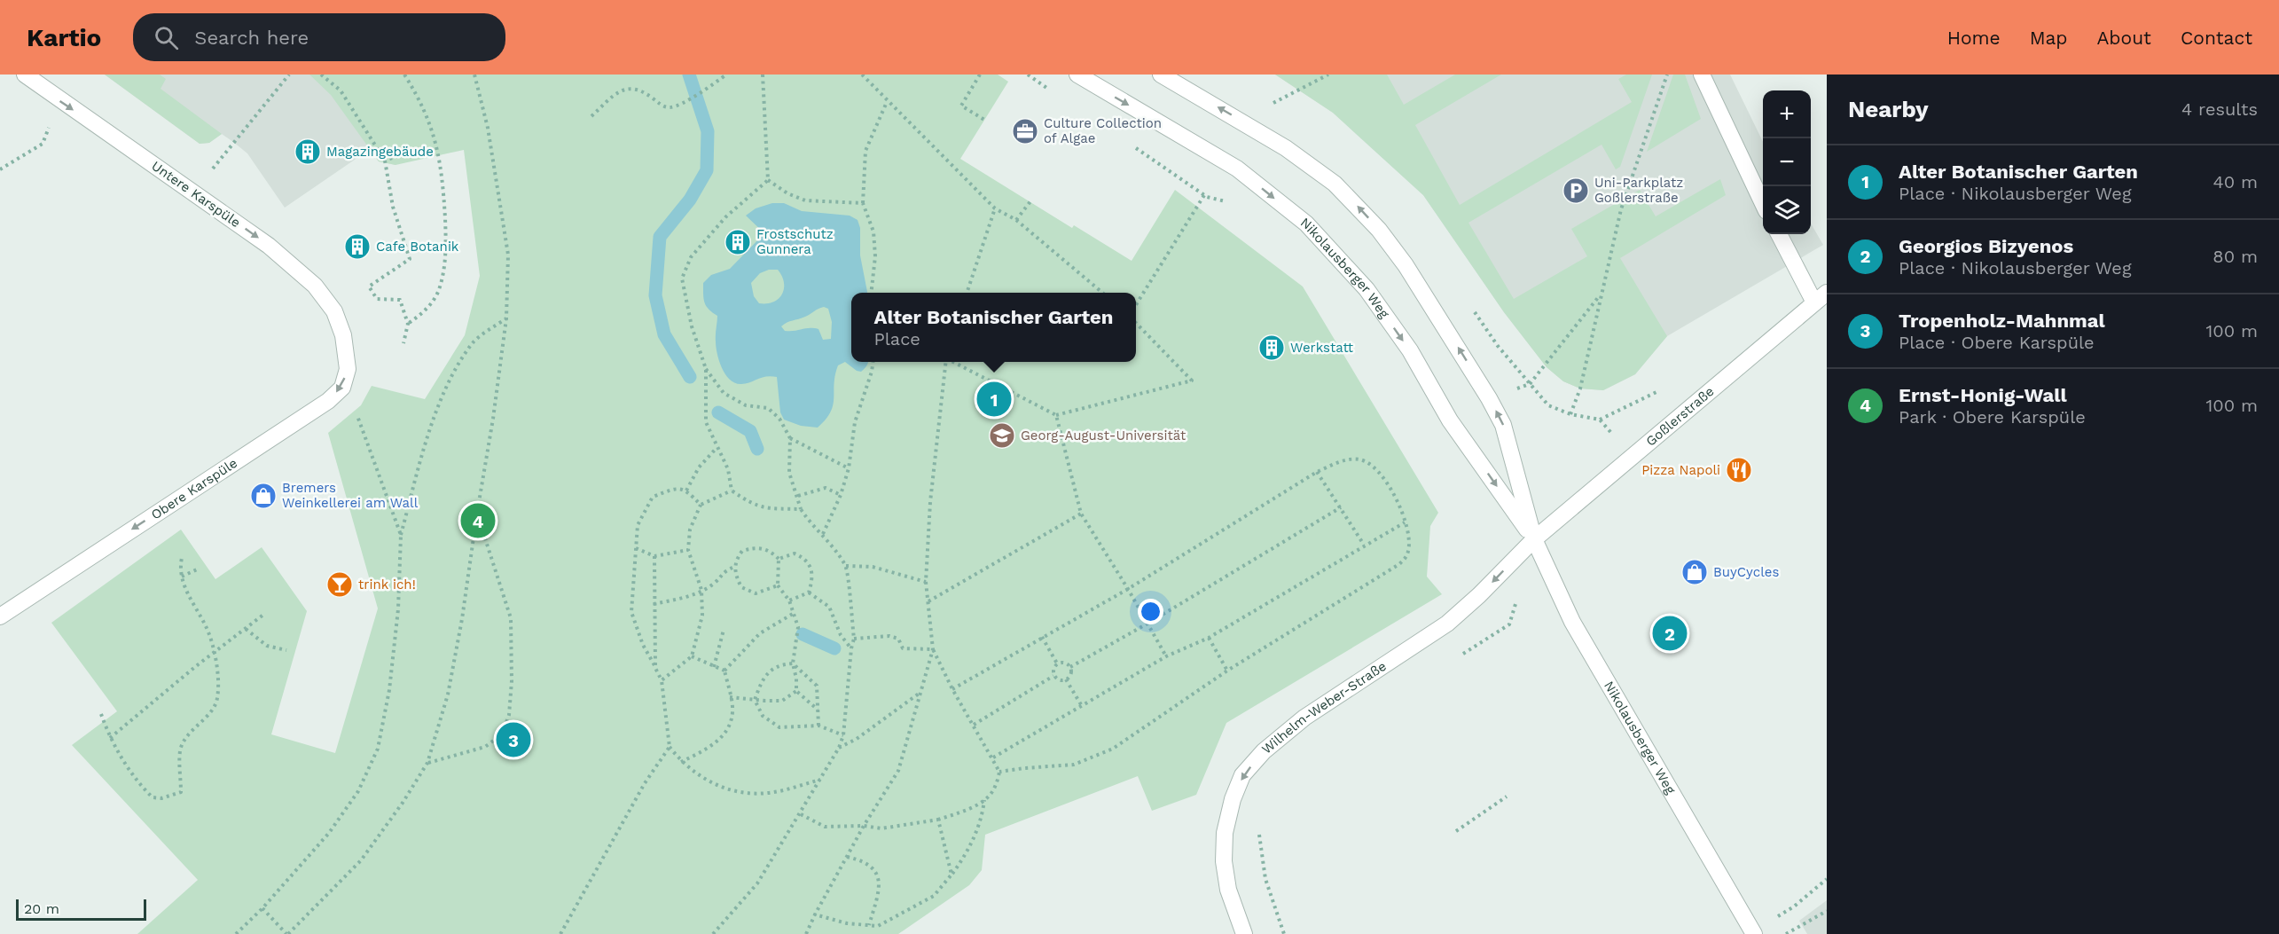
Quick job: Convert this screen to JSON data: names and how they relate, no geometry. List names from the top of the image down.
{
  "streets": {
    "street": [
      "Untere Karspüle",
      "Nikolausberger Weg",
      "Goßlerstraße",
      "Obere Karspüle",
      "Wilhelm-Weber-Straße"
    ]
  },
  "crossings": [
    ["Untere Karspüle", "Obere Karspüle"],
    ["Nikolausberger Weg", "Goßlerstraße"],
    ["Nikolausberger Weg", "Wilhelm-Weber-Straße"],
    ["Goßlerstraße", "Wilhelm-Weber-Straße"]
  ],
  "one_way": ["Untere Karspüle", "Obere Karspüle", "Wilhelm-Weber-Straße"],
  "places": {
    "office": ["Culture Collection of Algae"],
    "building": [
      "Magazingebäude",
      "Frostschutz Gunnera",
      "Cafe Botanik",
      "Werkstatt"
    ],
    "parking": ["Uni-Parkplatz Goßlerstraße"],
    "school or university": ["Georg-August-Universität"],
    "restaurant": ["Pizza Napoli"],
    "shop": ["Bremers Weinkellerei am Wall", "BuyCycles"],
    "bar": ["trink ich!"]
  },
  "scale_bar": "20 m",
  "page": {
    "header": "Kartio",
    "search": "Search here",
    "nav": [
      "Home",
      "Map",
      "About",
      "Contact"
    ],
    "heading": ["Nearby", "4 results"],
    "map_buttons": ["+", "−"],
    "list": [
      {
        "mark": "1",
        "name": "Alter Botanischer Garten",
        "note": "Place · Nikolausberger Weg",
        "value": "40 m"
      },
      {
        "mark": "2",
        "name": "Georgios Bizyenos",
        "note": "Place · Nikolausberger Weg",
        "value": "80 m"
      },
      {
        "mark": "3",
        "name": "Tropenholz-Mahnmal",
        "note": "Place · Obere Karspüle",
        "value": "100 m"
      },
      {
        "mark": "4",
        "name": "Ernst-Honig-Wall",
        "note": "Park · Obere Karspüle",
        "value": "100 m"
      }
    ],
    "popup": ["Alter Botanischer Garten", "Place"],
    "pins": [
      "1",
      "4",
      "2",
      "3"
    ],
    "scale": "20 m"
  }
}
